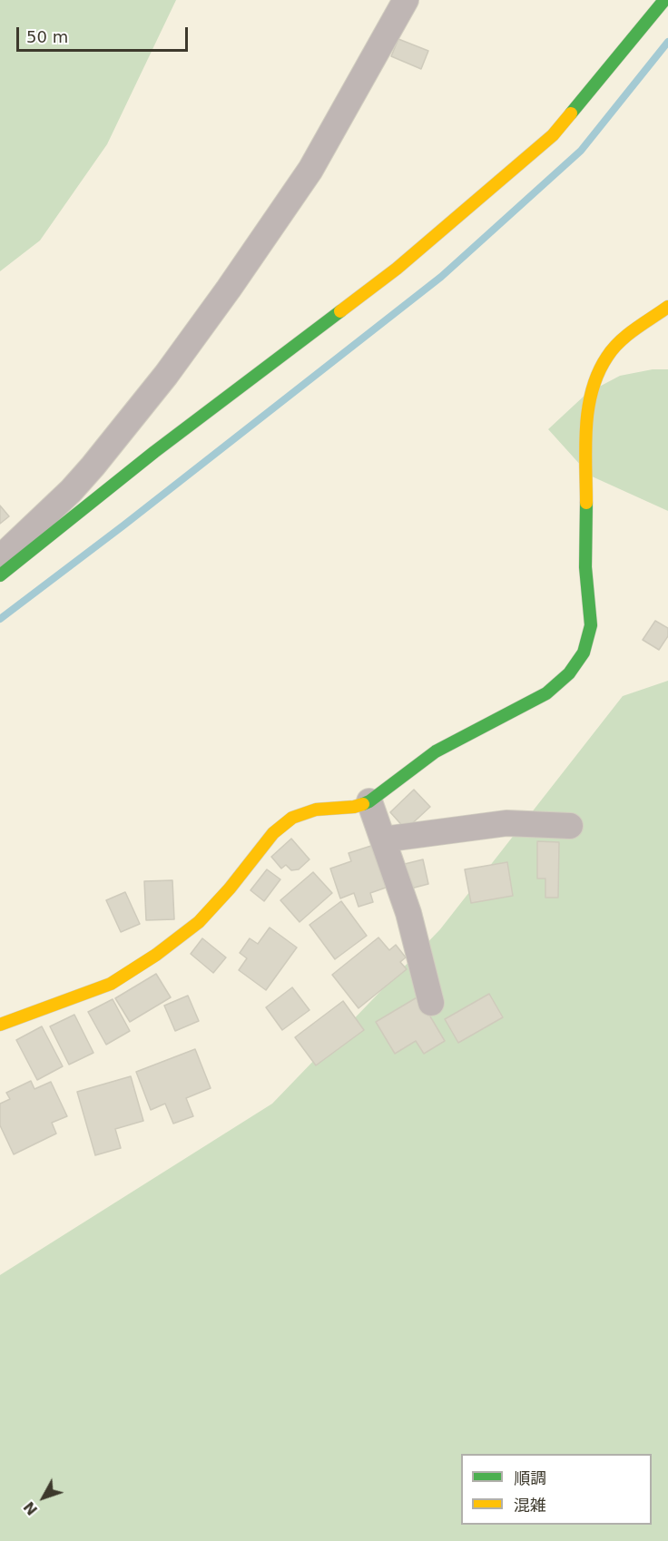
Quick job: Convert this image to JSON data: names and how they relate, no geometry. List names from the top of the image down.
{
  "legend": ["順調", "混雑"],
  "scale_bar": "50 m",
  "north": "bottom left"
}
